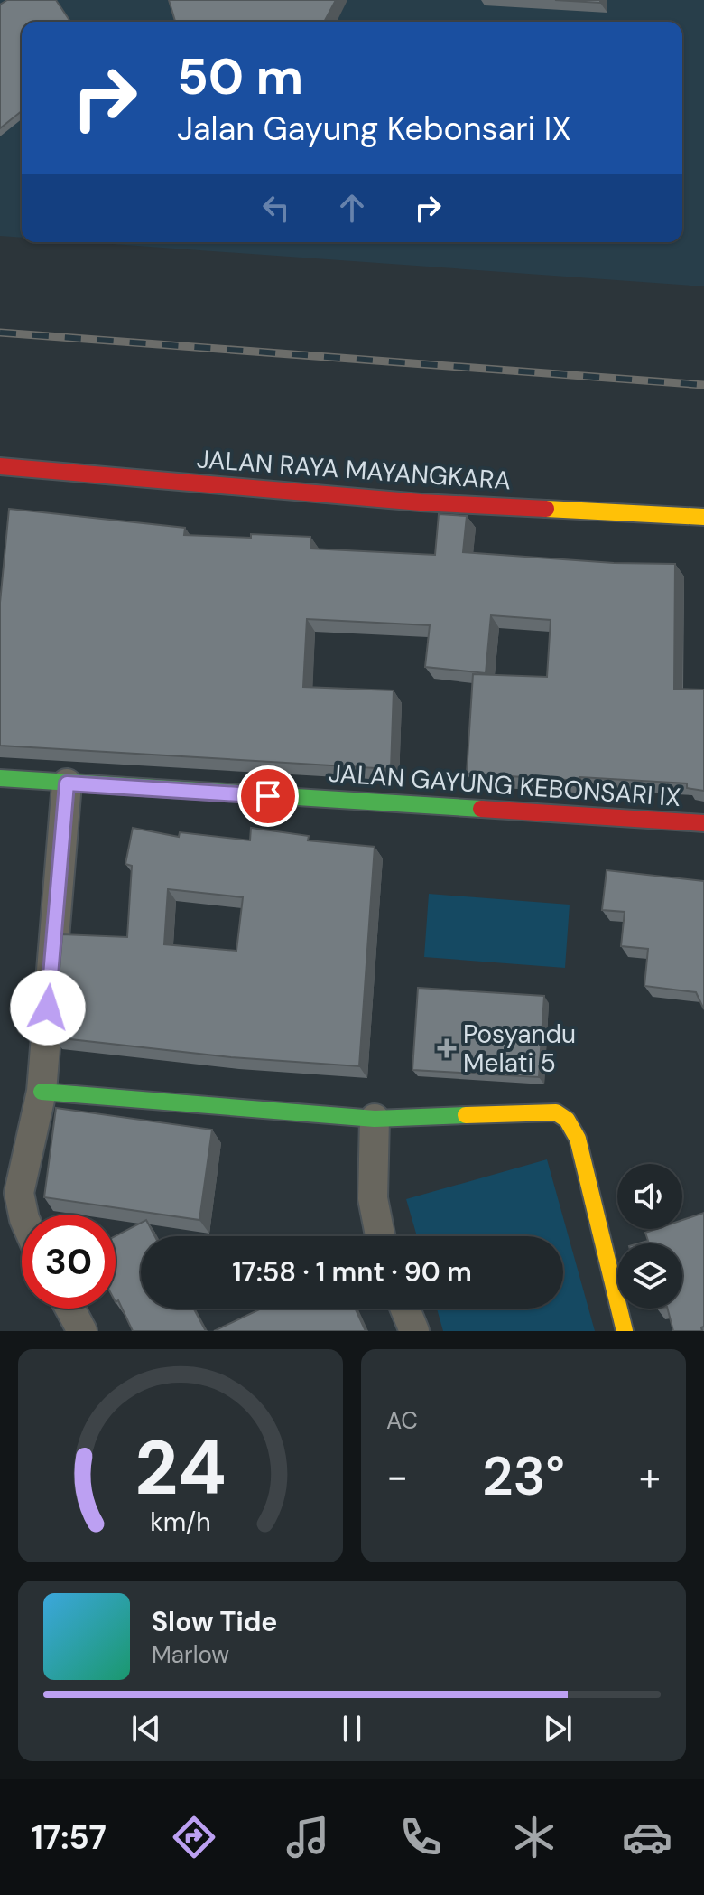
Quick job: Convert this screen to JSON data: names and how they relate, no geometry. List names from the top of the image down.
{
  "streets": {
    "street": ["JALAN RAYA MAYANGKARA", "JALAN GAYUNG KEBONSARI IX"]
  },
  "places": {
    "health": ["Posyandu Melati 5"]
  },
  "page": {
    "turn": ["50 m", "Jalan Gayung Kebonsari IX"],
    "limit": "30",
    "trip": "17:58 · 1 mnt · 90 m",
    "tile": "AC",
    "heat": ["−", "23°", "+"],
    "song": ["Slow Tide", "Marlow"],
    "tabs": "17:57",
    "gauge": ["24", "km/h"]
  }
}
